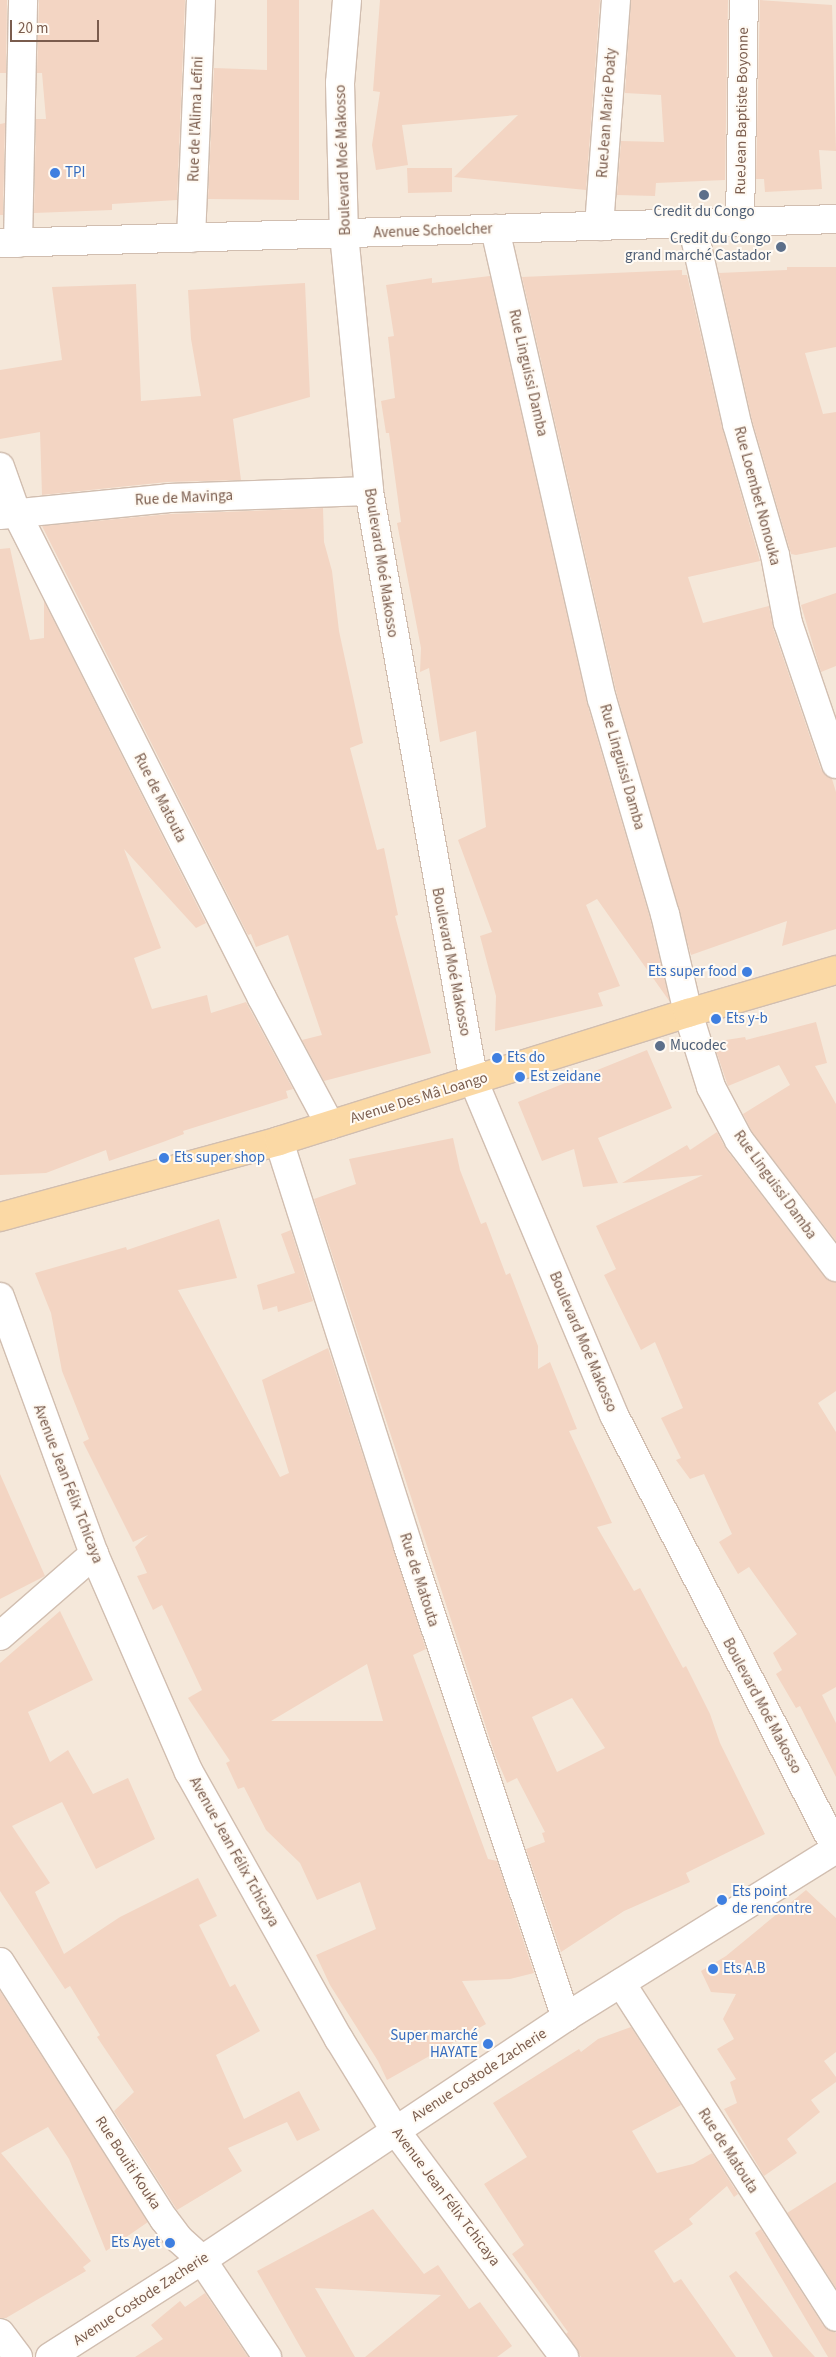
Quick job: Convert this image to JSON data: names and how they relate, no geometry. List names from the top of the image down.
{
  "streets": {
    "main road": ["Avenue Des Mâ Loango"],
    "street": [
      "RueJean Baptiste Boyonne",
      "RueJean Marie Poaty",
      "Rue de l'Alima Lefini",
      "Boulevard Moé Makosso",
      "Avenue Schoelcher",
      "Rue Linguissi Damba",
      "Rue Loembet Nonouka",
      "Rue de Mavinga",
      "Rue de Matouta",
      "Avenue Jean Félix Tchicaya",
      "Avenue Costode Zacherie",
      "Rue Bouiti Kouka"
    ]
  },
  "crossings": [
    ["RueJean Baptiste Boyonne", "Avenue Schoelcher"],
    ["RueJean Marie Poaty", "Avenue Schoelcher"],
    ["Rue de l'Alima Lefini", "Avenue Schoelcher"],
    ["Boulevard Moé Makosso", "Avenue Schoelcher"],
    ["Boulevard Moé Makosso", "Rue de Mavinga"],
    ["Boulevard Moé Makosso", "Avenue Des Mâ Loango"],
    ["Boulevard Moé Makosso", "Avenue Costode Zacherie"],
    ["Avenue Schoelcher", "Rue Linguissi Damba"],
    ["Avenue Schoelcher", "Rue Loembet Nonouka"],
    ["Rue Linguissi Damba", "Avenue Des Mâ Loango"],
    ["Rue de Mavinga", "Rue de Matouta"],
    ["Rue de Matouta", "Avenue Des Mâ Loango"],
    ["Rue de Matouta", "Avenue Costode Zacherie"],
    ["Avenue Jean Félix Tchicaya", "Avenue Costode Zacherie"],
    ["Avenue Costode Zacherie", "Rue Bouiti Kouka"]
  ],
  "places": [
    "TPI",
    "Credit du Congo",
    "Credit du Congo grand marché Castador",
    "Ets super food",
    "Ets y-b",
    "Mucodec",
    "Ets do",
    "Est zeidane",
    "Ets super shop",
    "Ets point de rencontre",
    "Ets A.B",
    "Super marché HAYATE",
    "Ets Ayet"
  ],
  "scale_bar": "20 m"
}
